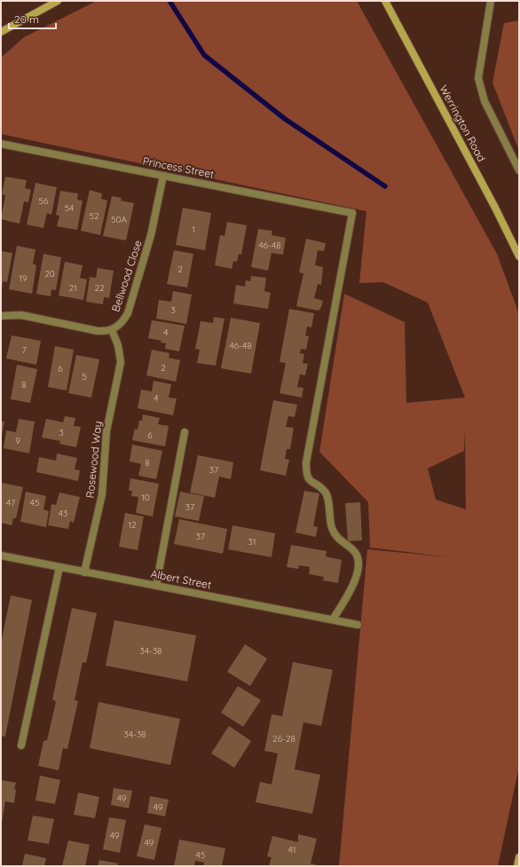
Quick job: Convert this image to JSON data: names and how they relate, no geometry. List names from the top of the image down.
{
  "streets": {
    "main road": ["Werrington Road"],
    "street": [
      "Princess Street",
      "Bellwood Close",
      "Rosewood Way",
      "Albert Street"
    ]
  },
  "crossings": [
    ["Princess Street", "Bellwood Close"],
    ["Princess Street", "Albert Street"],
    ["Bellwood Close", "Rosewood Way"],
    ["Rosewood Way", "Albert Street"]
  ],
  "house_numbers": [
    "56",
    "54",
    "52",
    "50A",
    "1",
    "46-48",
    "2",
    "20",
    "19",
    "21",
    "22",
    "3",
    "4",
    "46-48",
    "7",
    "2",
    "6",
    "5",
    "8",
    "4",
    "3",
    "6",
    "9",
    "8",
    "37",
    "10",
    "47",
    "45",
    "37",
    "43",
    "12",
    "37",
    "31",
    "34-38",
    "34-38",
    "26-28",
    "49",
    "49",
    "49",
    "49",
    "41",
    "45"
  ],
  "scale_bar": "20 m"
}
